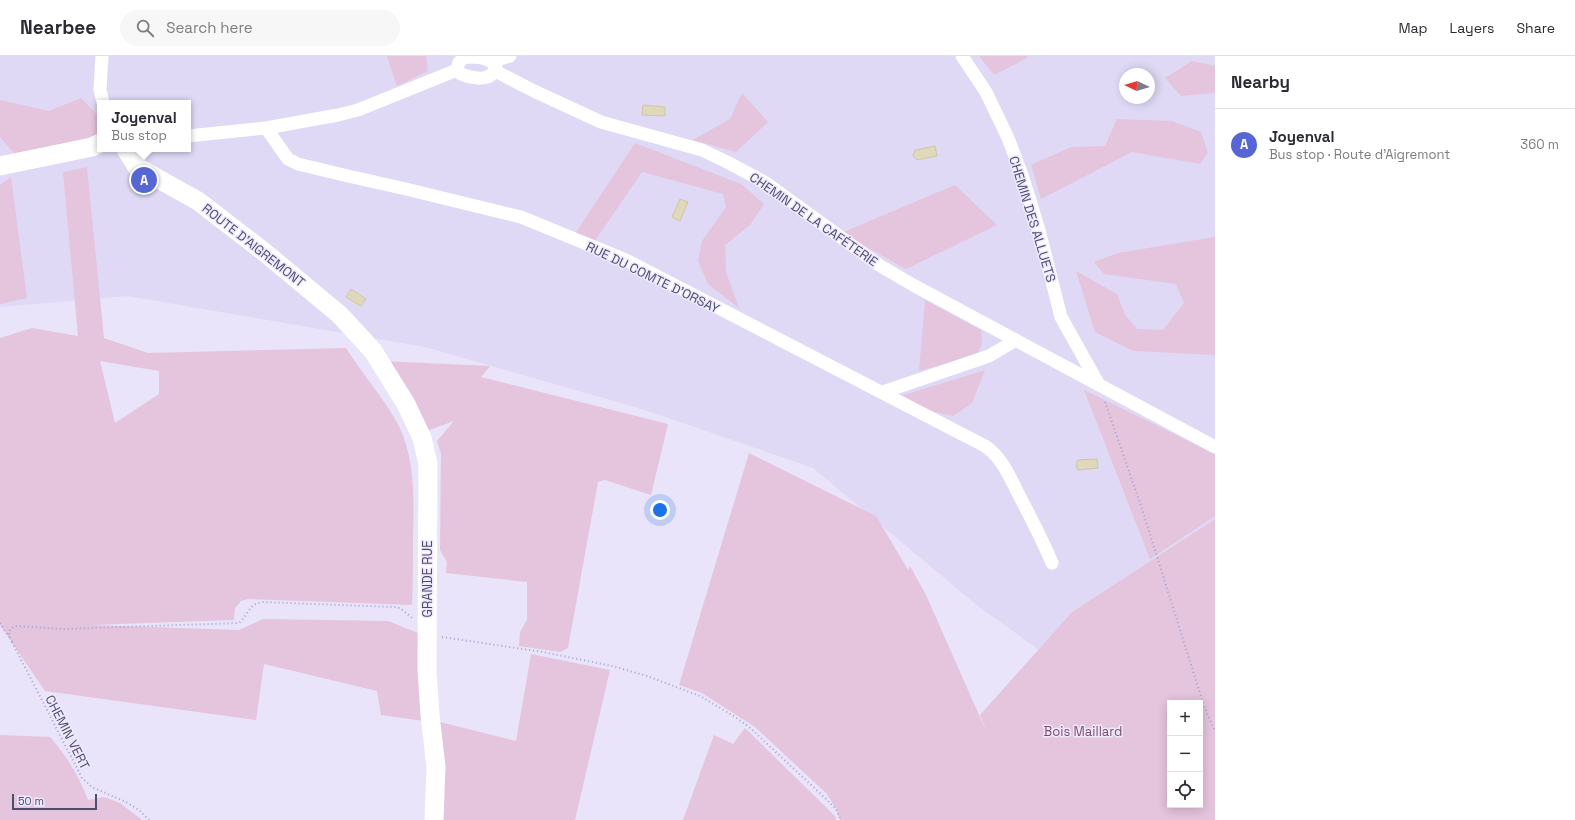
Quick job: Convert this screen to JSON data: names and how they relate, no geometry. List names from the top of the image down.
{
  "streets": {
    "street": [
      "CHEMIN DE LA CAFÉTERIE",
      "CHEMIN DES ALLUETS",
      "ROUTE D’AIGREMONT",
      "RUE DU COMTE D'ORSAY",
      "GRANDE RUE"
    ],
    "path": ["CHEMIN VERT"]
  },
  "crossings": [
    ["CHEMIN DE LA CAFÉTERIE", "CHEMIN DES ALLUETS"],
    ["ROUTE D’AIGREMONT", "GRANDE RUE"]
  ],
  "parks": ["Bois Maillard"],
  "scale_bar": "50 m",
  "north": "left",
  "page": {
    "header": "Nearbee",
    "search": "Search here",
    "nav": ["Map", "Layers", "Share"],
    "heading": "Nearby",
    "popup": ["Joyenval", "Bus stop"],
    "list": [
      {
        "mark": "A",
        "name": "Joyenval",
        "note": "Bus stop · Route d’Aigremont",
        "value": "360 m"
      }
    ],
    "pins": "A",
    "map_buttons": ["+", "−"],
    "scale": "50 m"
  }
}
